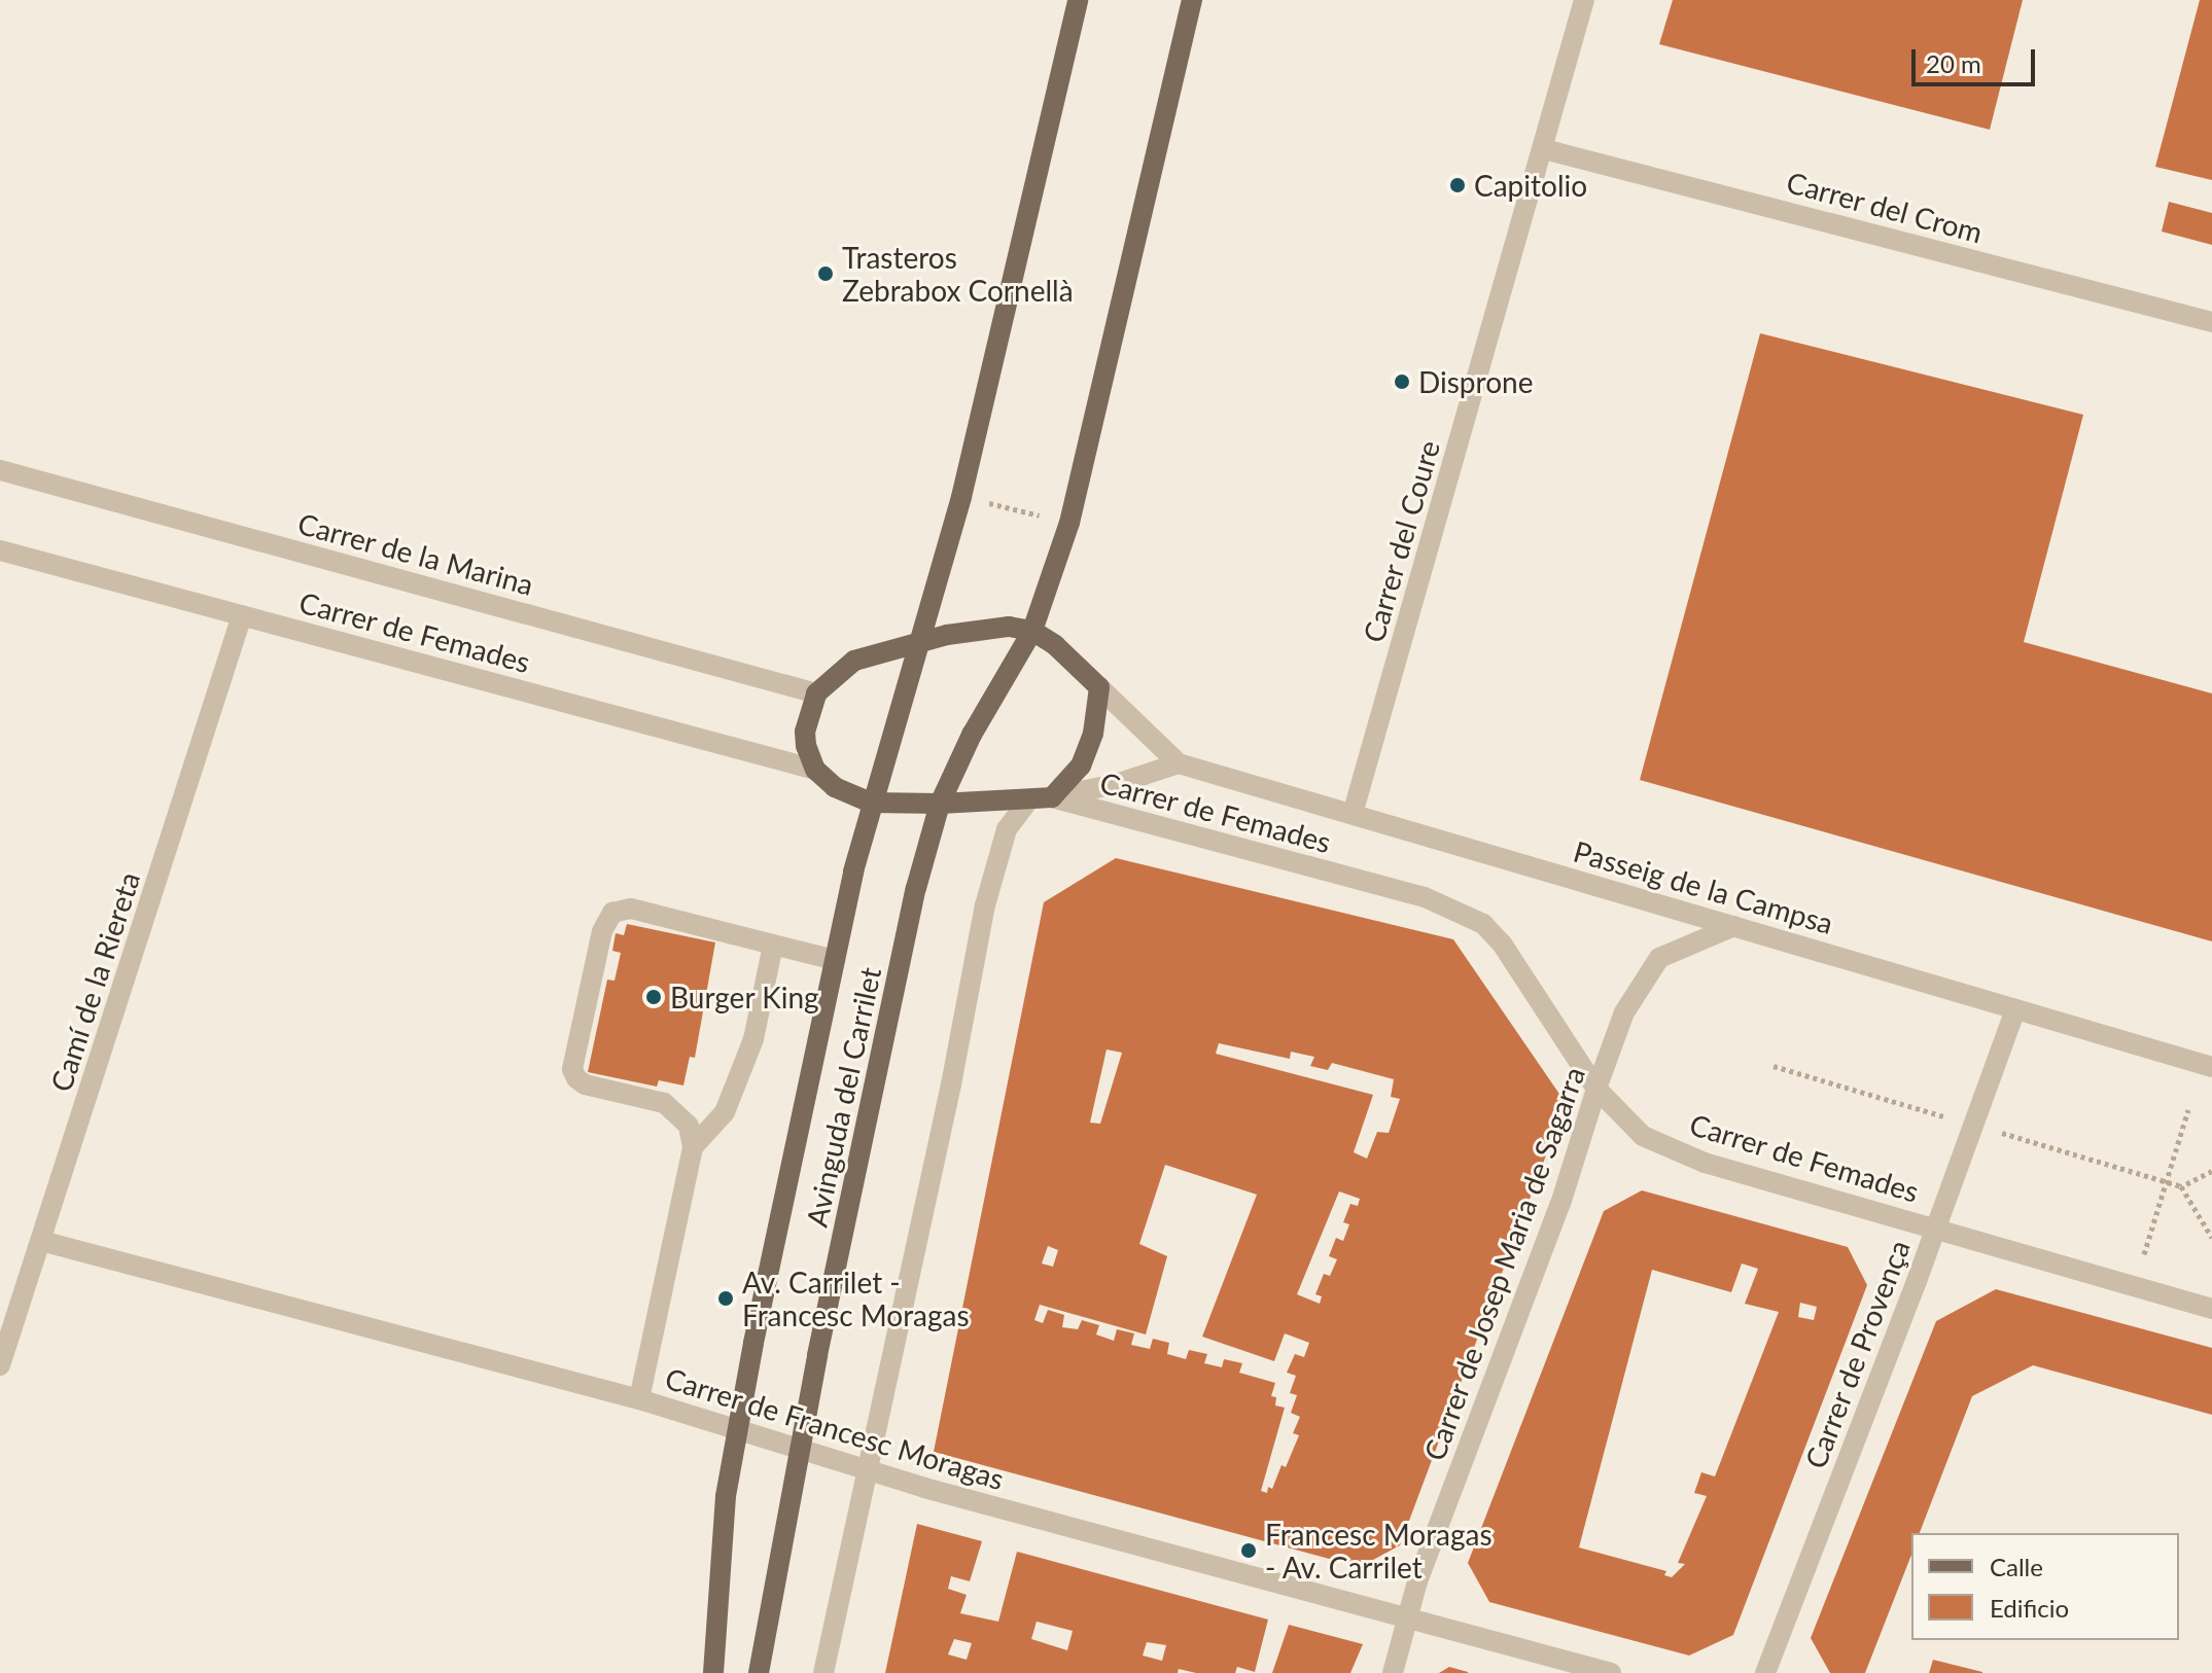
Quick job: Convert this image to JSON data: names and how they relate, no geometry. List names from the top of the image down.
{
  "streets": {
    "main road": ["Avinguda del Carrilet"],
    "street": [
      "Carrer del Crom",
      "Carrer del Coure",
      "Carrer de la Marina",
      "Carrer de Femades",
      "Passeig de la Campsa",
      "Camí de la Riereta",
      "Carrer de Josep Maria de Sagarra",
      "Carrer de Provença",
      "Carrer de Francesc Moragas"
    ]
  },
  "crossings": [
    ["Carrer del Crom", "Carrer del Coure"],
    ["Carrer del Coure", "Passeig de la Campsa"],
    ["Carrer de Femades", "Camí de la Riereta"],
    ["Carrer de Femades", "Carrer de Josep Maria de Sagarra"],
    ["Carrer de Femades", "Carrer de Provença"],
    ["Passeig de la Campsa", "Carrer de Josep Maria de Sagarra"],
    ["Passeig de la Campsa", "Carrer de Provença"],
    ["Camí de la Riereta", "Carrer de Francesc Moragas"],
    ["Avinguda del Carrilet", "Carrer de Francesc Moragas"],
    ["Carrer de Josep Maria de Sagarra", "Carrer de Francesc Moragas"]
  ],
  "places": [
    "Capitolio",
    "Trasteros Zebrabox Cornellà",
    "Disprone",
    "Burger King",
    "Av. Carrilet - Francesc Moragas",
    "Francesc Moragas - Av. Carrilet"
  ],
  "legend": ["Calle", "Edificio"],
  "scale_bar": "20 m"
}
